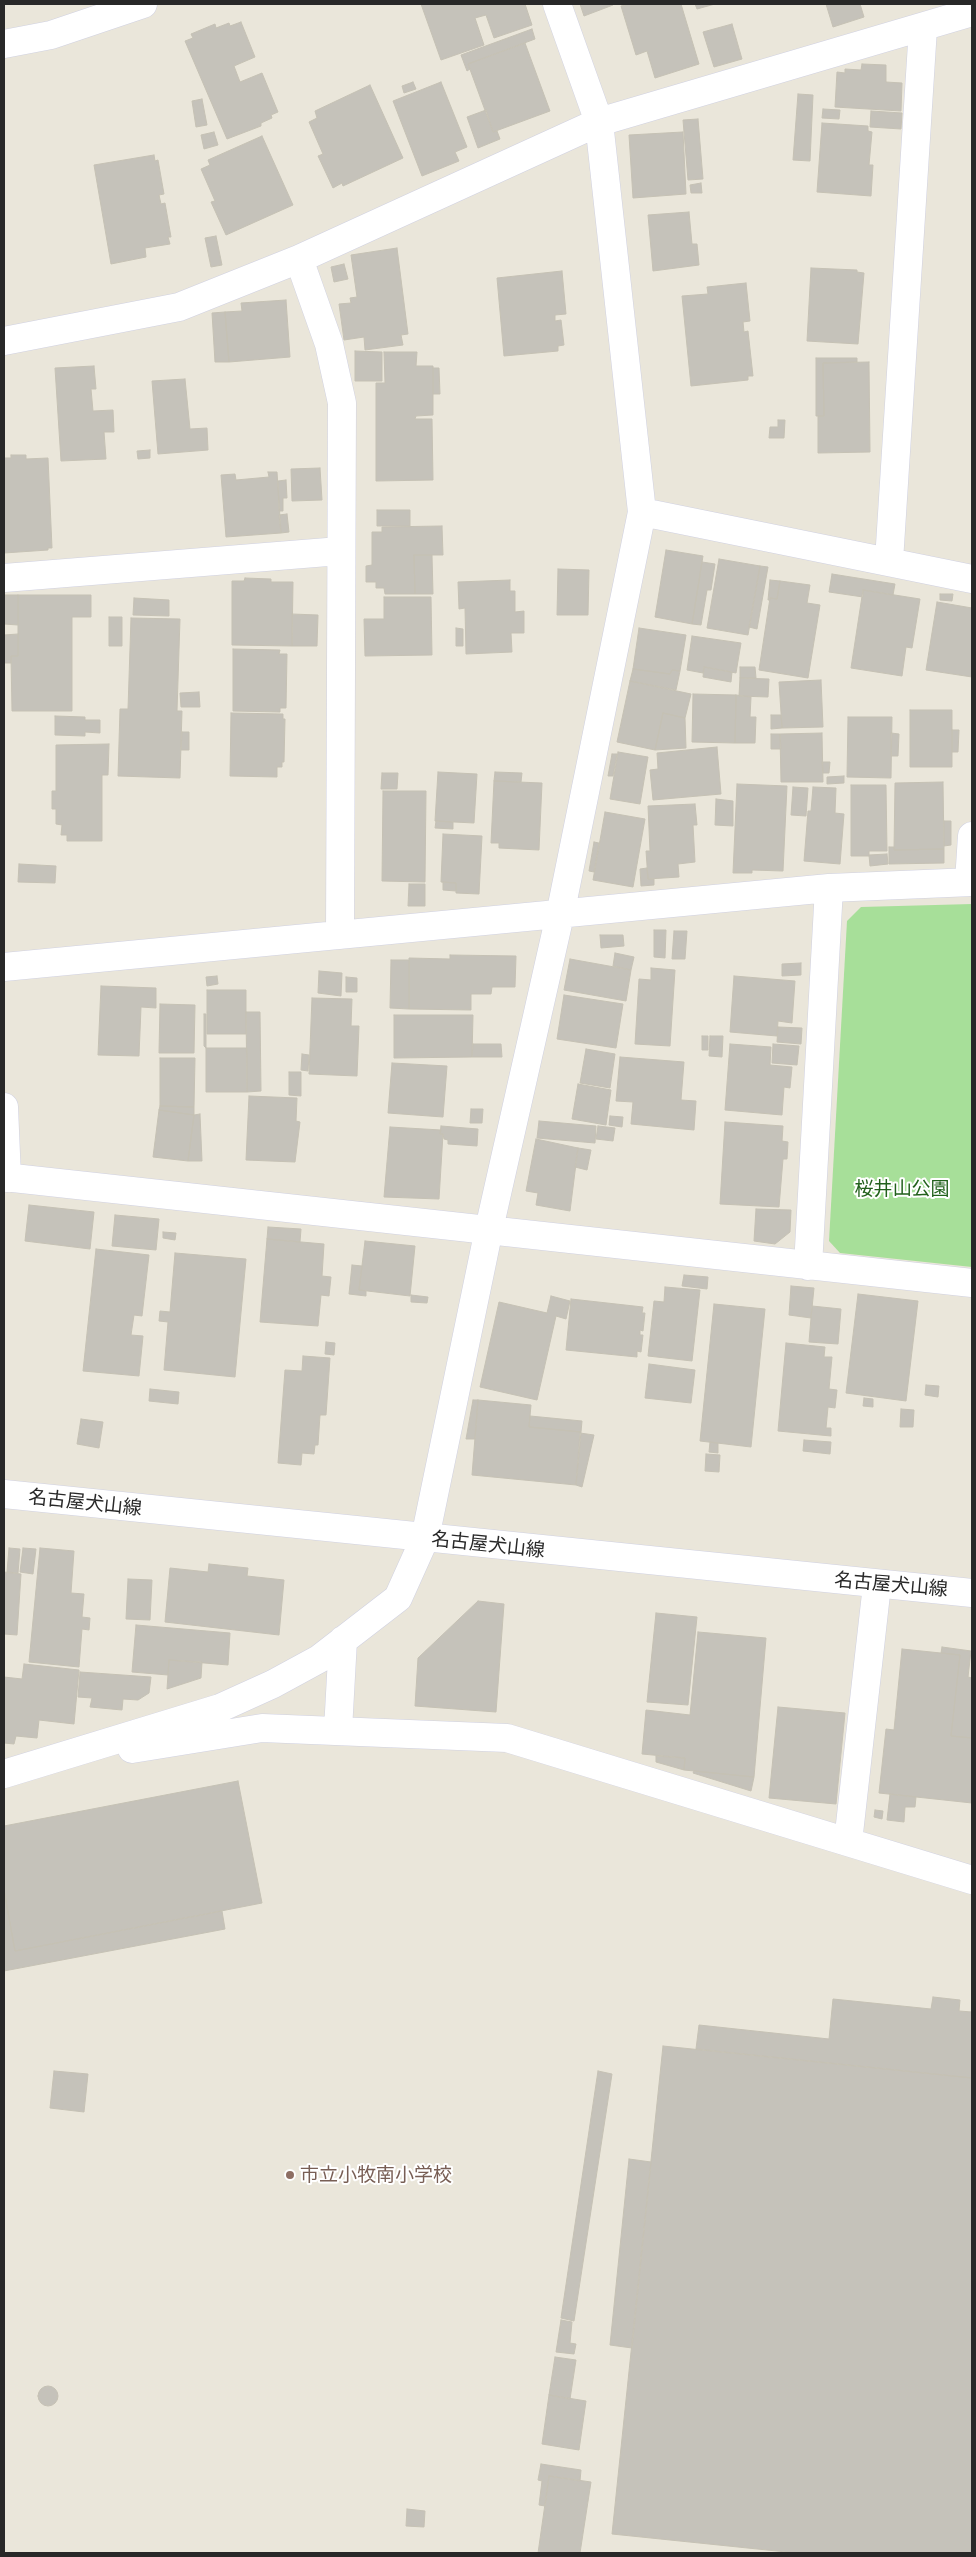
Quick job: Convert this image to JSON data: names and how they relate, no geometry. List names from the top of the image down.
{
  "streets": {
    "street": ["名古屋犬山線"]
  },
  "parks": ["桜井山公園"],
  "places": ["市立小牧南小学校"]
}
